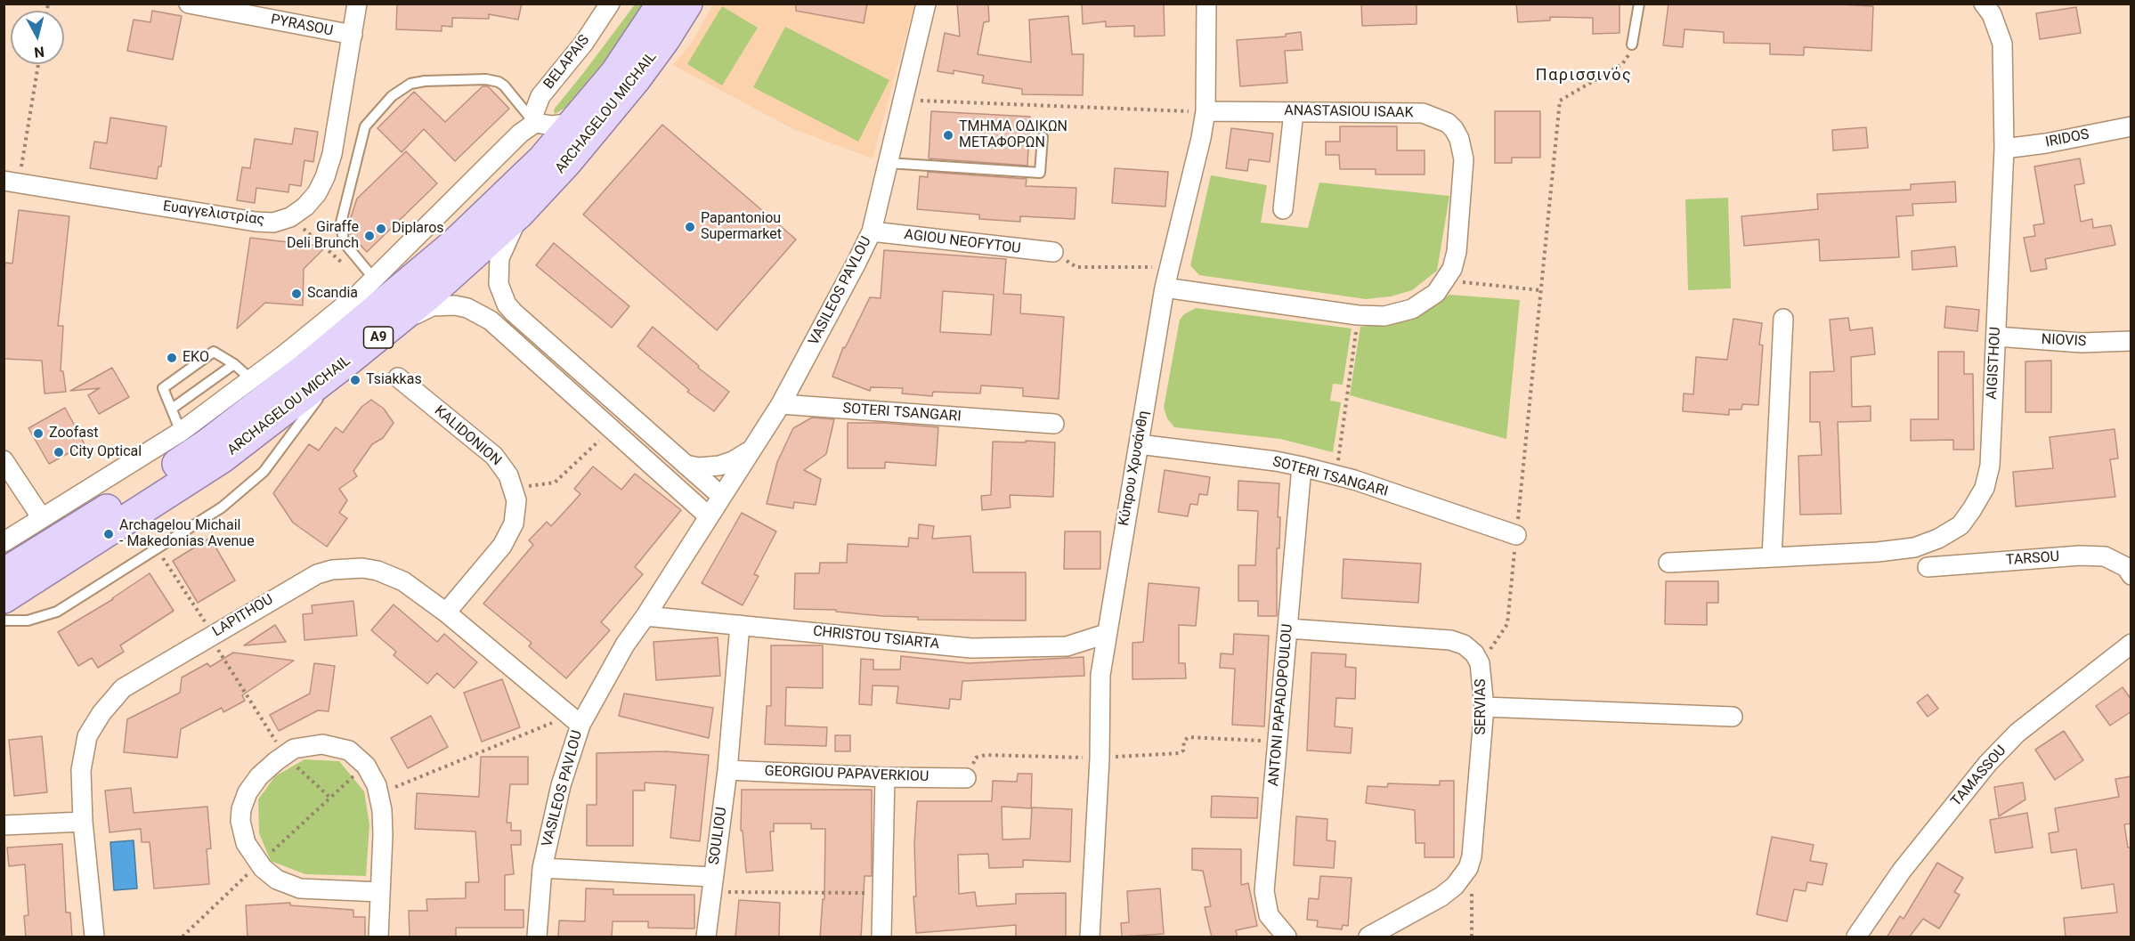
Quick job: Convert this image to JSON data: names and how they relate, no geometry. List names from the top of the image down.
{
  "streets": {
    "main road": ["ARCHAGELOU MICHAIL", "A9"],
    "street": [
      "PYRASOU",
      "BELAPAIS",
      "ANASTASIOU ISAAK",
      "IRIDOS",
      "Ευαγγελιστρίας",
      "AGIOU NEOFYTOU",
      "VASILEOS PAVLOU",
      "NIOVIS",
      "AIGISTHOU",
      "SOTERI TSANGARI",
      "KALIDONION",
      "Κύπρου Χρυσάνθη",
      "TARSOU",
      "LAPITHOU",
      "CHRISTOU TSIARTA",
      "ANTONI PAPADOPOULOU",
      "SERVIAS",
      "GEORGIOU PAPAVERKIOU",
      "TAMASSOU",
      "SOULIOU"
    ]
  },
  "crossings": [
    ["PYRASOU", "Ευαγγελιστρίας"],
    ["ANASTASIOU ISAAK", "Κύπρου Χρυσάνθη"],
    ["IRIDOS", "AIGISTHOU"],
    ["AGIOU NEOFYTOU", "VASILEOS PAVLOU"],
    ["VASILEOS PAVLOU", "SOTERI TSANGARI"],
    ["VASILEOS PAVLOU", "LAPITHOU"],
    ["VASILEOS PAVLOU", "CHRISTOU TSIARTA"],
    ["VASILEOS PAVLOU", "SOULIOU"],
    ["NIOVIS", "AIGISTHOU"],
    ["SOTERI TSANGARI", "Κύπρου Χρυσάνθη"],
    ["SOTERI TSANGARI", "ANTONI PAPADOPOULOU"],
    ["KALIDONION", "LAPITHOU"],
    ["Κύπρου Χρυσάνθη", "CHRISTOU TSIARTA"],
    ["CHRISTOU TSIARTA", "SOULIOU"],
    ["ANTONI PAPADOPOULOU", "SERVIAS"],
    ["GEORGIOU PAPAVERKIOU", "SOULIOU"]
  ],
  "districts": ["Παρισσινός"],
  "places": [
    "ΤΜΗΜΑ ΟΔΙΚΩΝ ΜΕΤΑΦΟΡΩΝ",
    "Papantoniou Supermarket",
    "Diplaros",
    "Giraffe Deli Brunch",
    "Scandia",
    "EKO",
    "Tsiakkas",
    "Zoofast",
    "City Optical",
    "Archagelou Michail - Makedonias Avenue"
  ],
  "north": "bottom"
}
